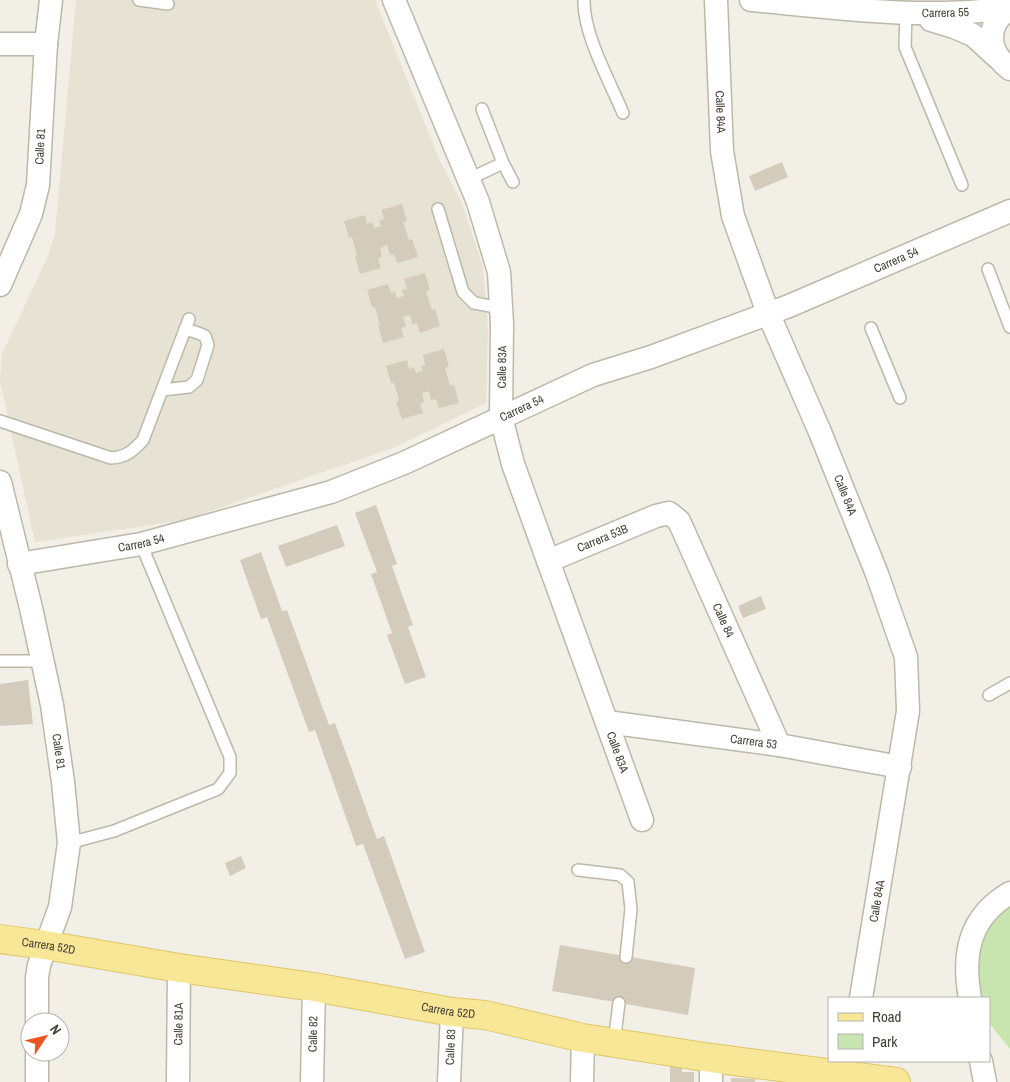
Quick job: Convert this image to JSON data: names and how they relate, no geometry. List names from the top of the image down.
{
  "streets": {
    "main road": ["Carrera 52D"],
    "street": [
      "Carrera 55",
      "Calle 84A",
      "Calle 81",
      "Carrera 54",
      "Calle 83A",
      "Carrera 53B",
      "Calle 84",
      "Carrera 53",
      "Calle 81A",
      "Calle 82",
      "Calle 83"
    ]
  },
  "crossings": [
    ["Calle 84A", "Carrera 54"],
    ["Calle 84A", "Carrera 53"],
    ["Calle 81", "Carrera 54"],
    ["Calle 81", "Carrera 52D"],
    ["Carrera 54", "Calle 83A"],
    ["Calle 83A", "Carrera 53B"],
    ["Calle 83A", "Carrera 53"],
    ["Carrera 53B", "Calle 84"],
    ["Calle 84", "Carrera 53"],
    ["Carrera 52D", "Calle 81A"],
    ["Carrera 52D", "Calle 82"],
    ["Carrera 52D", "Calle 83"]
  ],
  "legend": ["Road", "Park"],
  "north": "top right"
}
